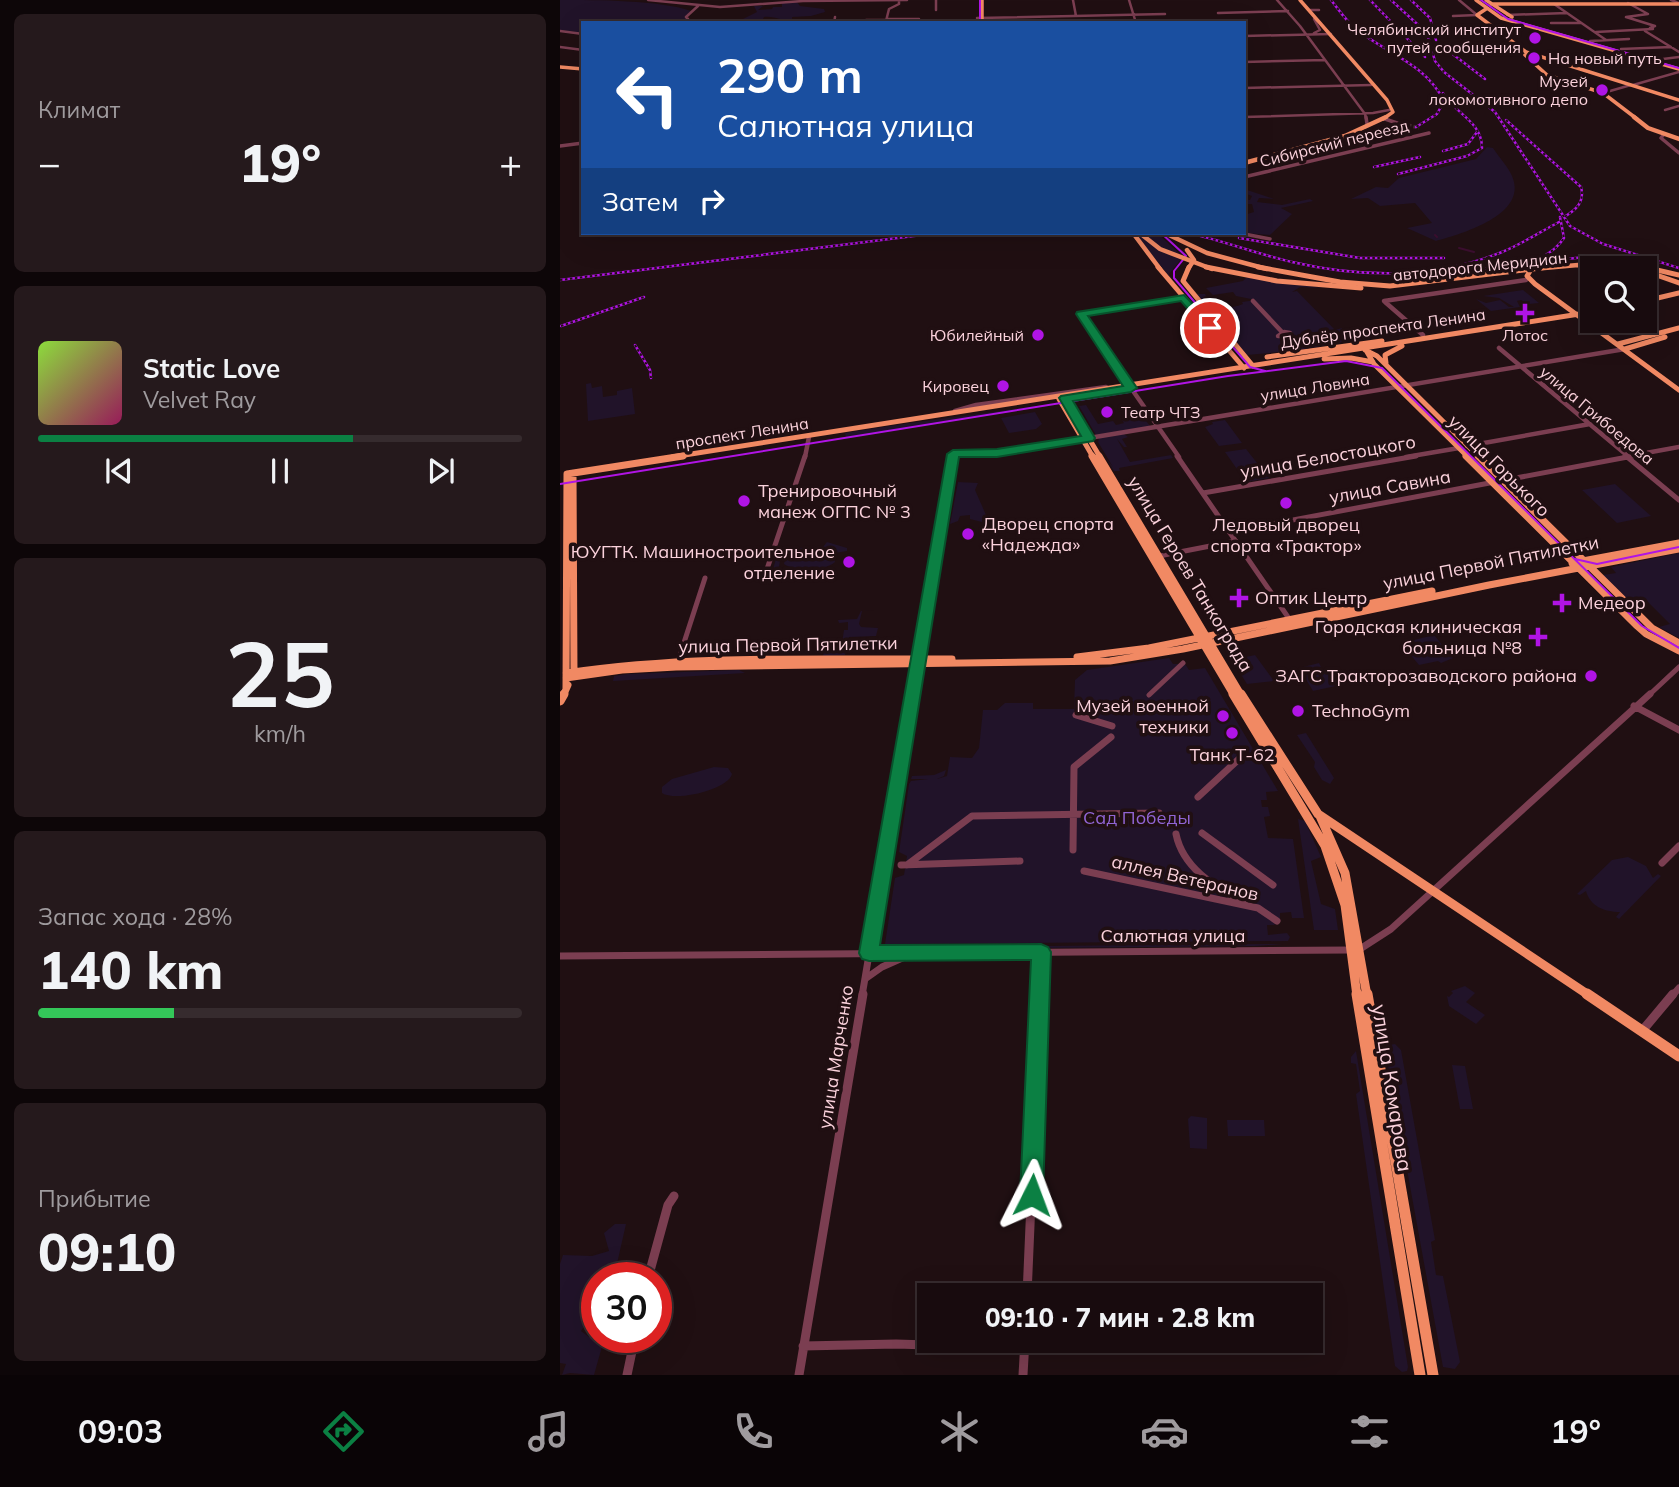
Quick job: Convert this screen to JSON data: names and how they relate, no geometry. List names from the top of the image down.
{
  "streets": {
    "main road": [
      "автодорога Меридиан",
      "Дублёр проспекта Ленина",
      "улица Ловина",
      "проспект Ленина",
      "улица Горького",
      "улица Первой Пятилетки",
      "улица Героев Танкограда",
      "улица Комарова"
    ],
    "street": [
      "Сибирский переезд",
      "улица Грибоедова",
      "улица Белостоцкого",
      "улица Савина",
      "аллея Ветеранов",
      "Салютная улица",
      "улица Марченко"
    ]
  },
  "crossings": [
    ["Дублёр проспекта Ленина", "проспект Ленина"],
    ["улица Ловина", "улица Грибоедова"],
    ["улица Ловина", "улица Горького"],
    ["улица Ловина", "улица Героев Танкограда"],
    ["улица Ловина", "улица Марченко"],
    ["улица Грибоедова", "улица Белостоцкого"],
    ["улица Грибоедова", "улица Савина"],
    ["проспект Ленина", "улица Горького"],
    ["проспект Ленина", "улица Героев Танкограда"],
    ["улица Белостоцкого", "улица Горького"],
    ["улица Горького", "улица Савина"],
    ["улица Горького", "улица Первой Пятилетки"],
    ["улица Первой Пятилетки", "улица Героев Танкограда"],
    ["улица Первой Пятилетки", "улица Марченко"],
    ["улица Героев Танкограда", "улица Комарова"],
    ["Салютная улица", "улица Марченко"],
    ["Салютная улица", "улица Комарова"]
  ],
  "parks": ["Сад Победы"],
  "places": {
    "other": [
      "Челябинский институт путей сообщения",
      "На новый путь",
      "Музей локомотивного депо",
      "Юбилейный",
      "Кировец",
      "Театр ЧТЗ",
      "Тренировочный манеж ОГПС № 3",
      "Ледовый дворец спорта «Трактор»",
      "Дворец спорта «Надежда»",
      "ЮУГТК. Машиностроительное отделение",
      "ЗАГС Тракторозаводского района",
      "TechnoGym",
      "Музей военной техники",
      "Танк Т-62"
    ],
    "health": [
      "Лотос",
      "Оптик Центр",
      "Медеор",
      "Городская клиническая больница №8"
    ]
  },
  "page": {
    "tile": [
      "Климат",
      ["25", "km/h"],
      ["Запас хода · 28%", "140 km"],
      ["Прибытие", "09:10"]
    ],
    "turn": ["290 m", "Салютная улица"],
    "heat": ["−", "19°", "+"],
    "then": "Затем",
    "song": ["Static Love", "Velvet Ray"],
    "limit": "30",
    "trip": "09:10 · 7 мин · 2.8 km",
    "tabs": ["09:03", "19°"]
  }
}
